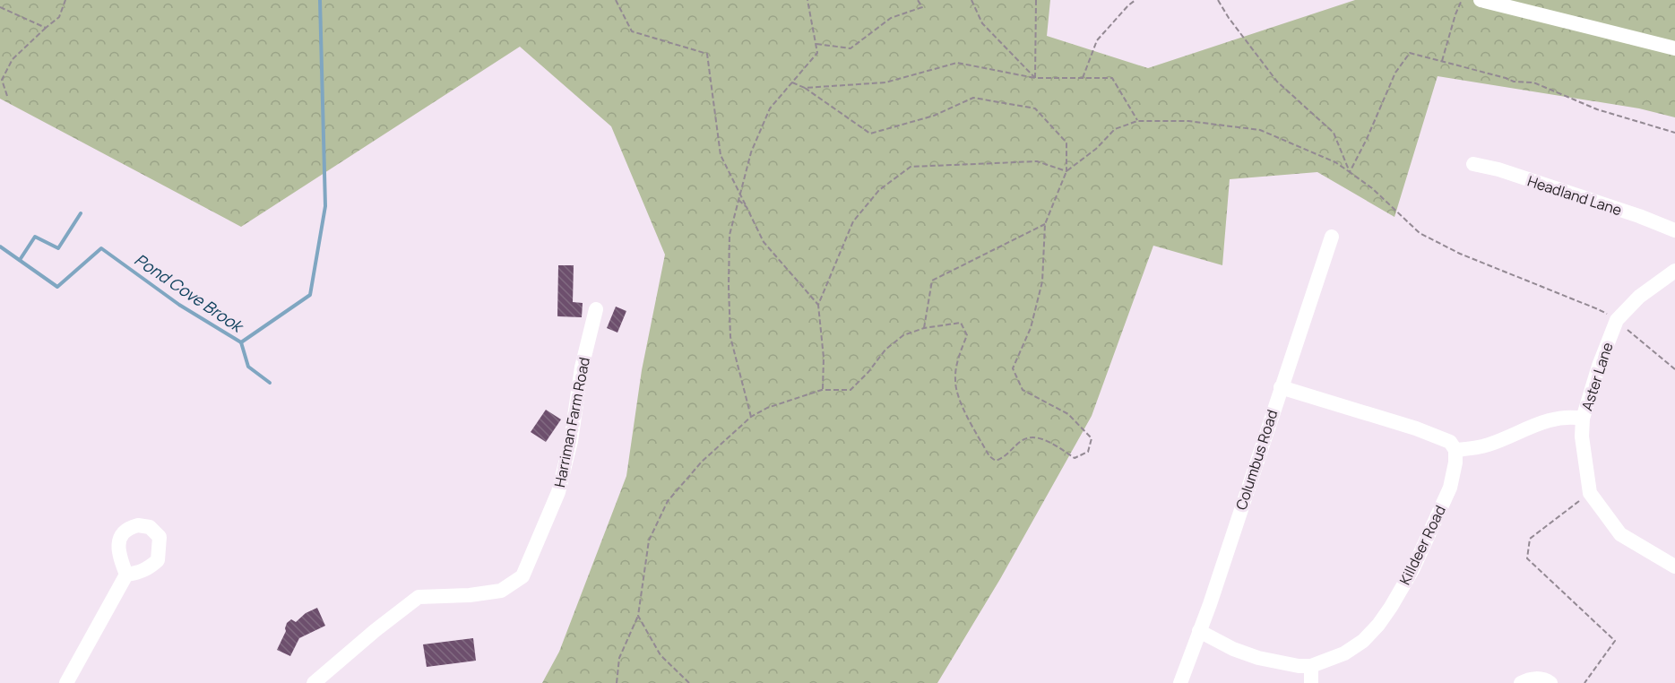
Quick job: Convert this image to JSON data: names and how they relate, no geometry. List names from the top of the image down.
{
  "streets": {
    "street": [
      "Headland Lane",
      "Aster Lane",
      "Harriman Farm Road",
      "Columbus Road",
      "Killdeer Road"
    ]
  },
  "crossings": [
    ["Columbus Road", "Killdeer Road"]
  ],
  "water": ["Pond Cove Brook"]
}
